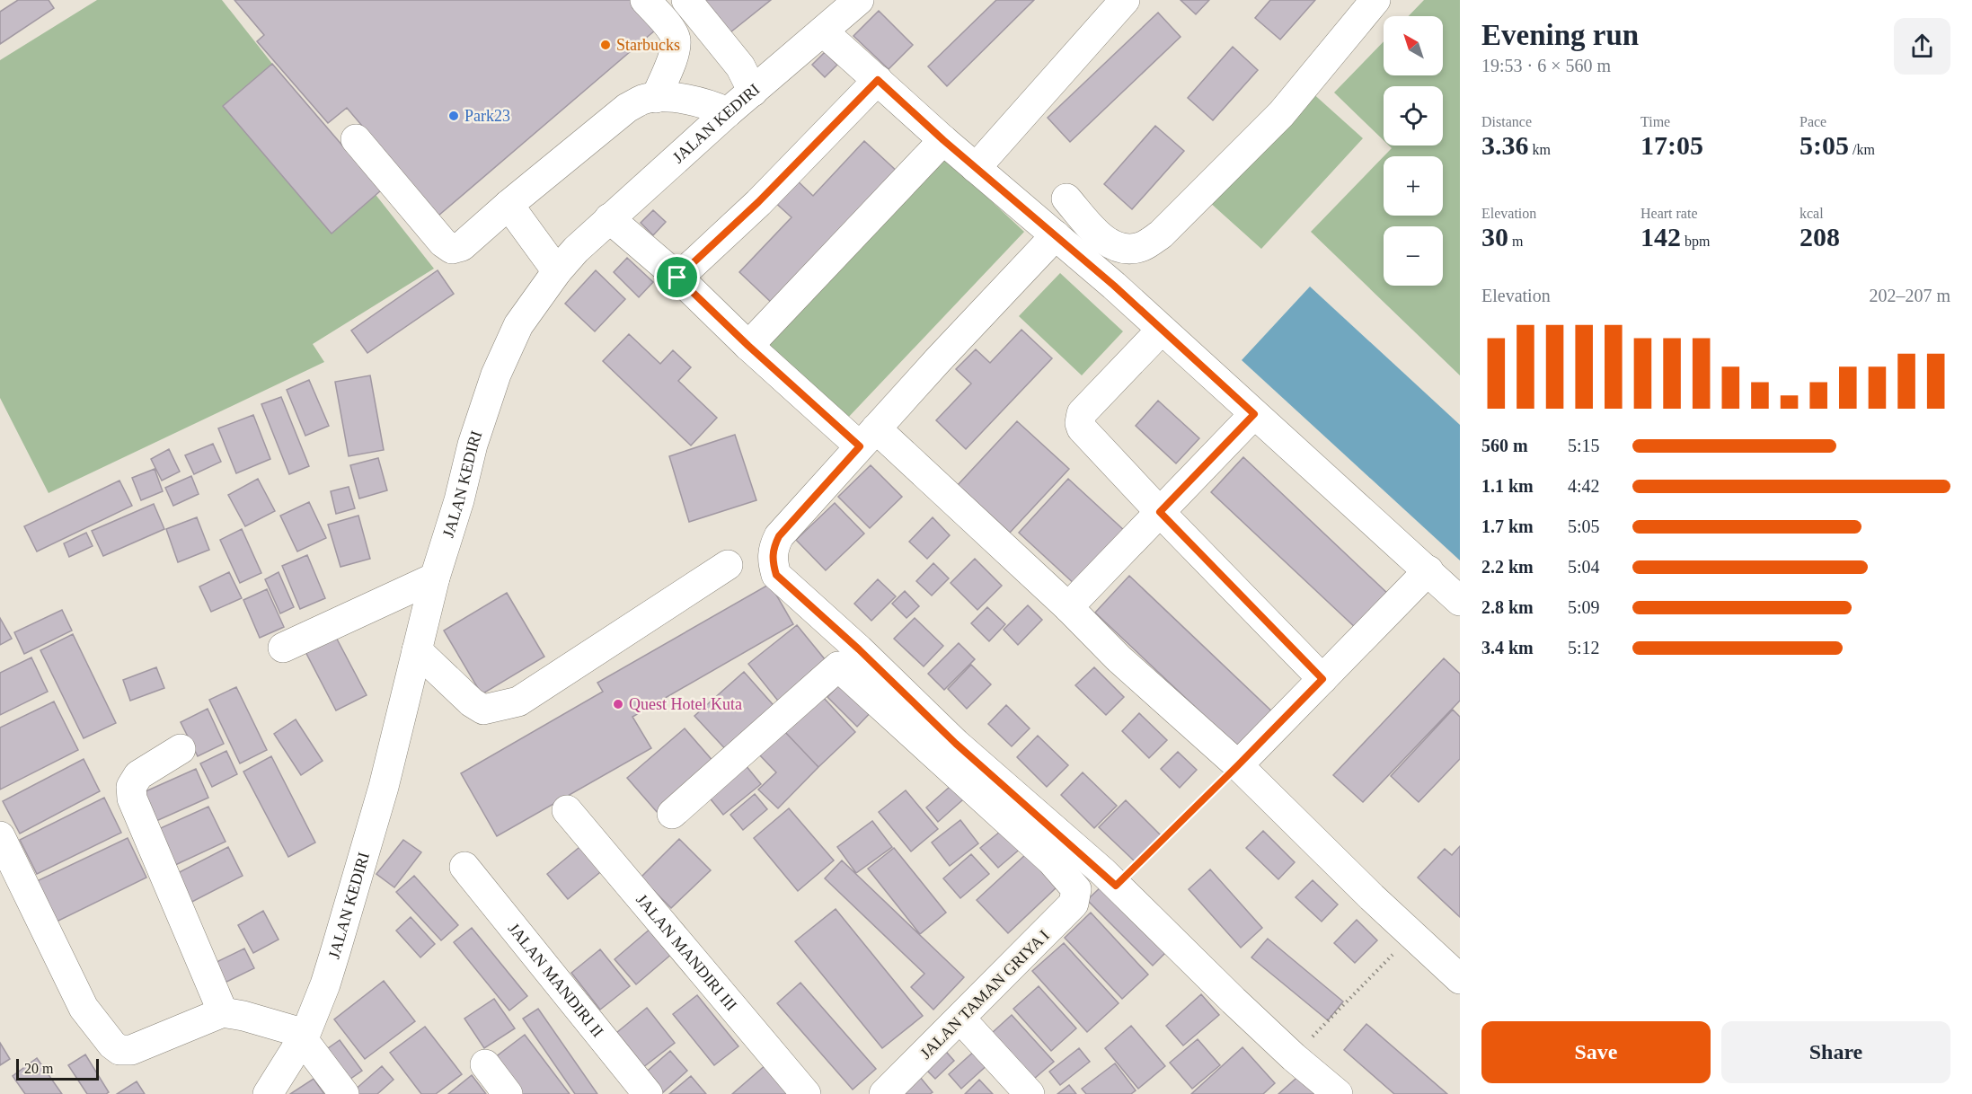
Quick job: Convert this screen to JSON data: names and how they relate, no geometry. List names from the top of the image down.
{
  "streets": {
    "street": [
      "JALAN KEDIRI",
      "JALAN MANDIRI III",
      "JALAN MANDIRI II",
      "JALAN TAMAN GRIYA I"
    ]
  },
  "places": ["Starbucks", "Park23", "Quest Hotel Kuta"],
  "scale_bar": "20 m",
  "north": "top left",
  "page": {
    "heading": ["Evening run", "19:53 · 6 × 560 m"],
    "map_buttons": ["+", "−"],
    "stats": [
      ["Distance", "3.36 km"],
      ["Time", "17:05"],
      ["Pace", "5:05 /km"],
      ["Elevation", "30 m"],
      ["Heart rate", "142 bpm"],
      ["kcal", "208"]
    ],
    "chart": ["Elevation", "202–207 m"],
    "list": [
      {
        "name": "560 m",
        "note": "5:15"
      },
      {
        "name": "1.1 km",
        "note": "4:42"
      },
      {
        "name": "1.7 km",
        "note": "5:05"
      },
      {
        "name": "2.2 km",
        "note": "5:04"
      },
      {
        "name": "2.8 km",
        "note": "5:09"
      },
      {
        "name": "3.4 km",
        "note": "5:12"
      }
    ],
    "buttons": ["Save", "Share"],
    "scale": "20 m"
  }
}
